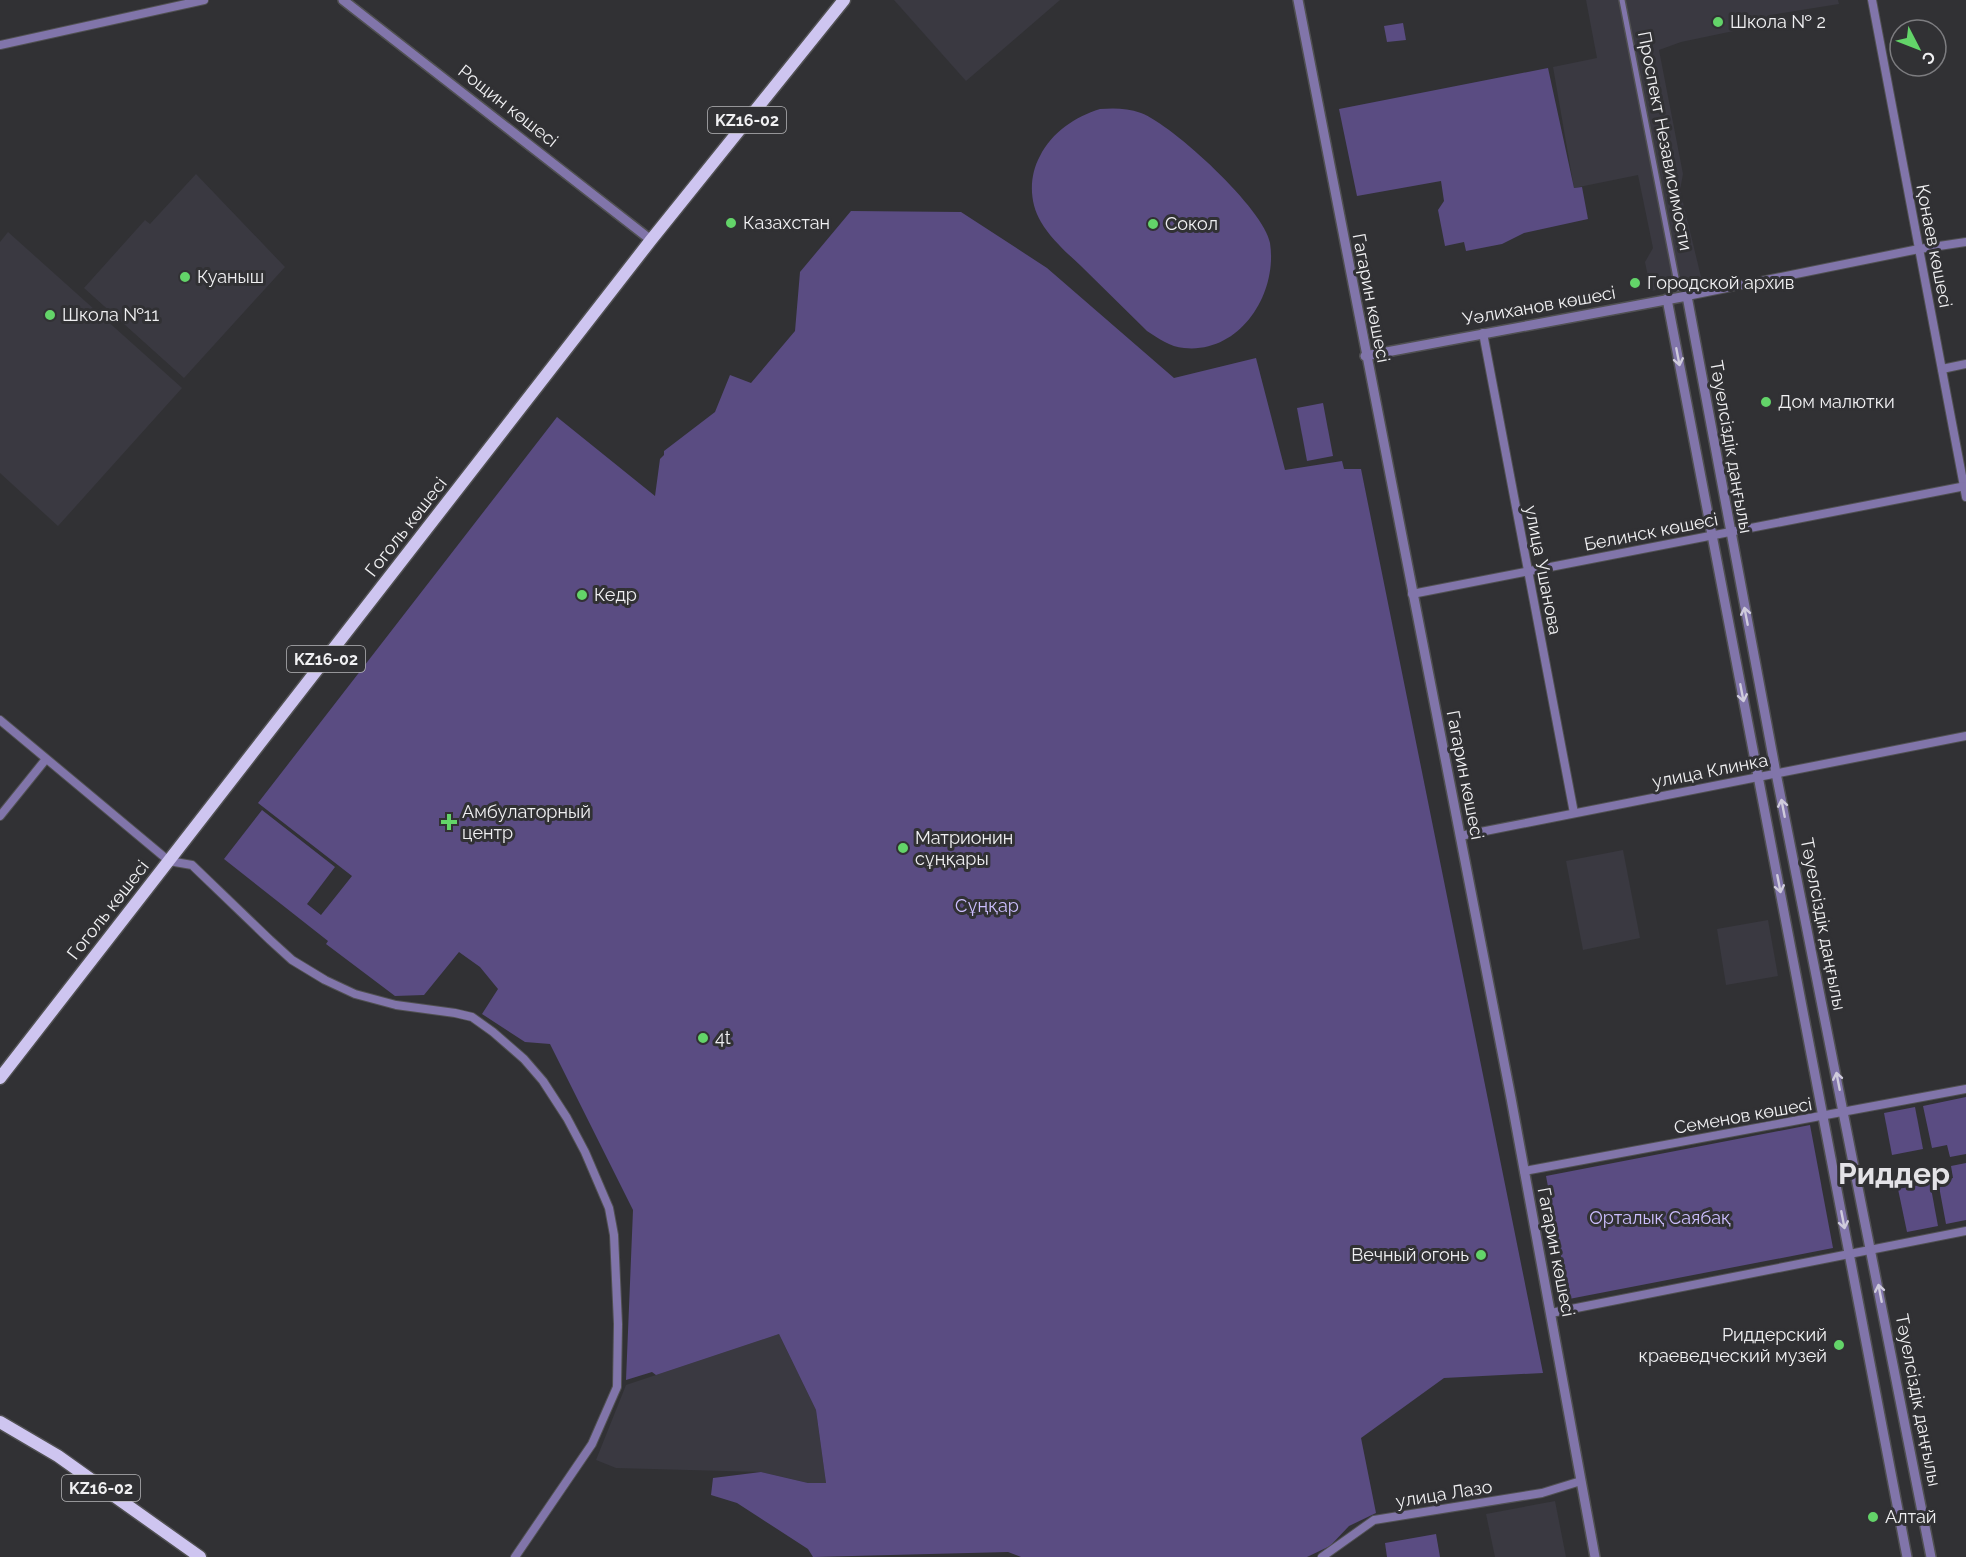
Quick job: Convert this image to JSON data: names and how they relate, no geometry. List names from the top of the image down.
{
  "streets": {
    "main road": ["KZ16-02", "Гоголь көшесі"],
    "street": [
      "Рощин көшесі",
      "Проспект Независимости",
      "Қонаев көшесі",
      "Гагарин көшесі",
      "Уәлиханов көшесі",
      "Тәуелсіздік даңғылы",
      "Белинск көшесі",
      "улица Ушанова",
      "улица Клинка",
      "Семенов көшесі",
      "улица Лазо"
    ]
  },
  "crossings": [
    ["Рощин көшесі", "Гоголь көшесі"],
    ["Қонаев көшесі", "Уәлиханов көшесі"],
    ["Қонаев көшесі", "Белинск көшесі"],
    ["Гагарин көшесі", "Уәлиханов көшесі"],
    ["Гагарин көшесі", "Белинск көшесі"],
    ["Гагарин көшесі", "улица Клинка"],
    ["Гагарин көшесі", "Семенов көшесі"],
    ["Гагарин көшесі", "улица Лазо"],
    ["Уәлиханов көшесі", "Тәуелсіздік даңғылы"],
    ["Уәлиханов көшесі", "улица Ушанова"],
    ["Тәуелсіздік даңғылы", "Белинск көшесі"],
    ["Тәуелсіздік даңғылы", "улица Клинка"],
    ["Тәуелсіздік даңғылы", "Семенов көшесі"],
    ["Белинск көшесі", "улица Ушанова"],
    ["улица Ушанова", "улица Клинка"]
  ],
  "districts": ["Риддер"],
  "parks": ["Сұңқар", "Орталық Саябақ"],
  "places": {
    "other": [
      "Школа № 2",
      "Казахстан",
      "Сокол",
      "Куаныш",
      "Городской архив",
      "Школа №11",
      "Дом малютки",
      "Кедр",
      "Матрионин сұңқары",
      "4t",
      "Вечный огонь",
      "Риддерский краеведческий музей",
      "Алтай"
    ],
    "health": ["Амбулаторный центр"]
  },
  "north": "bottom right"
}
